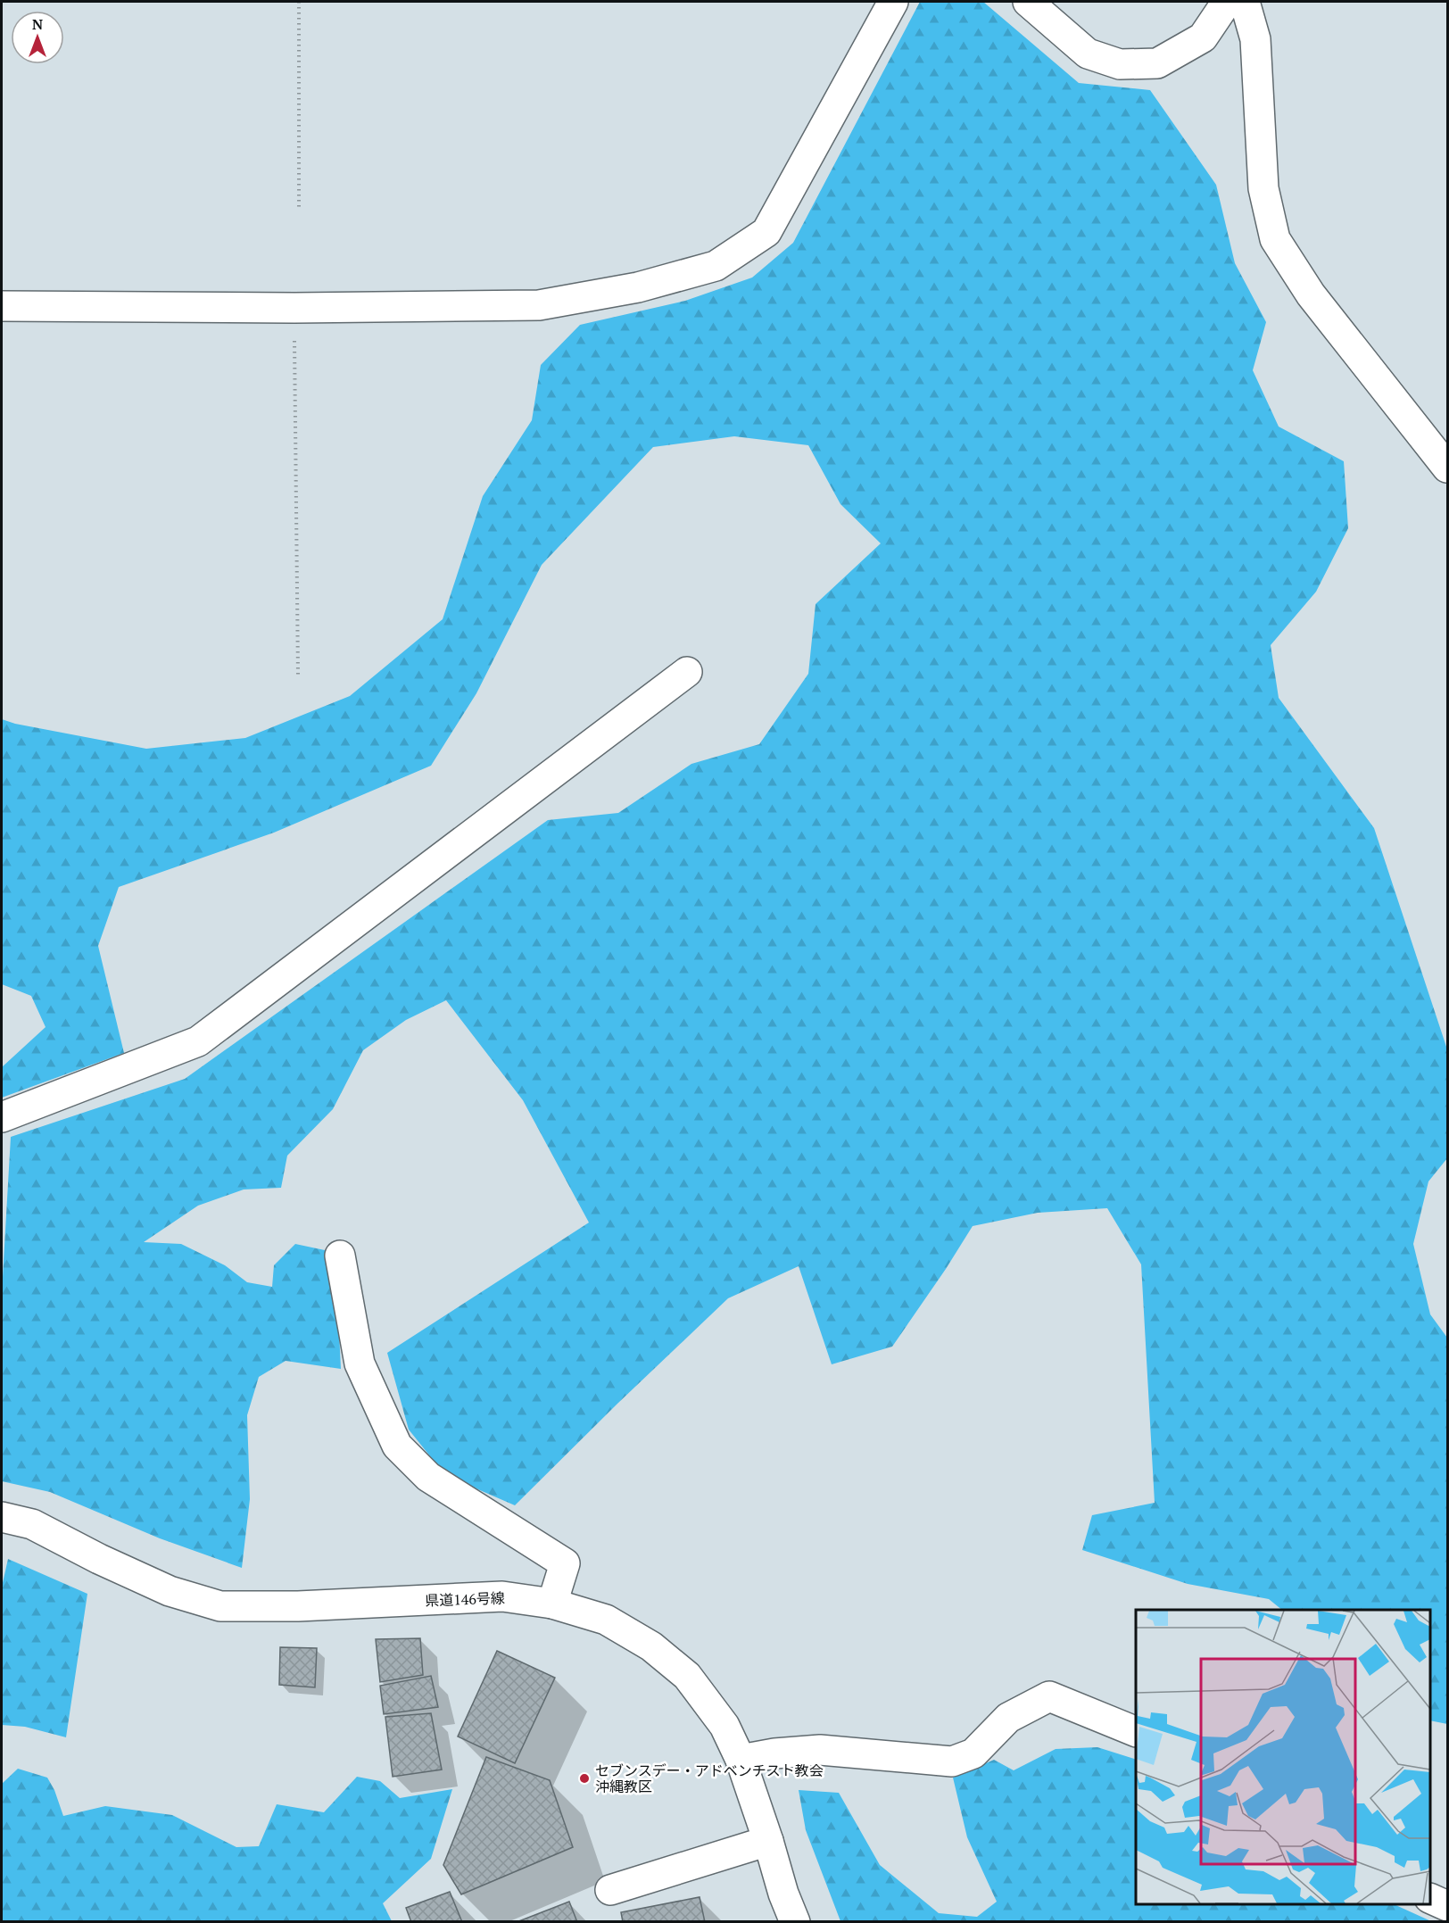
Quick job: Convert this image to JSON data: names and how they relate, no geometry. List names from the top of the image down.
{
  "streets": {
    "street": ["県道146号線"]
  },
  "places": ["セブンスデー・アドベンチスト教会 沖縄教区"],
  "north": "top"
}
